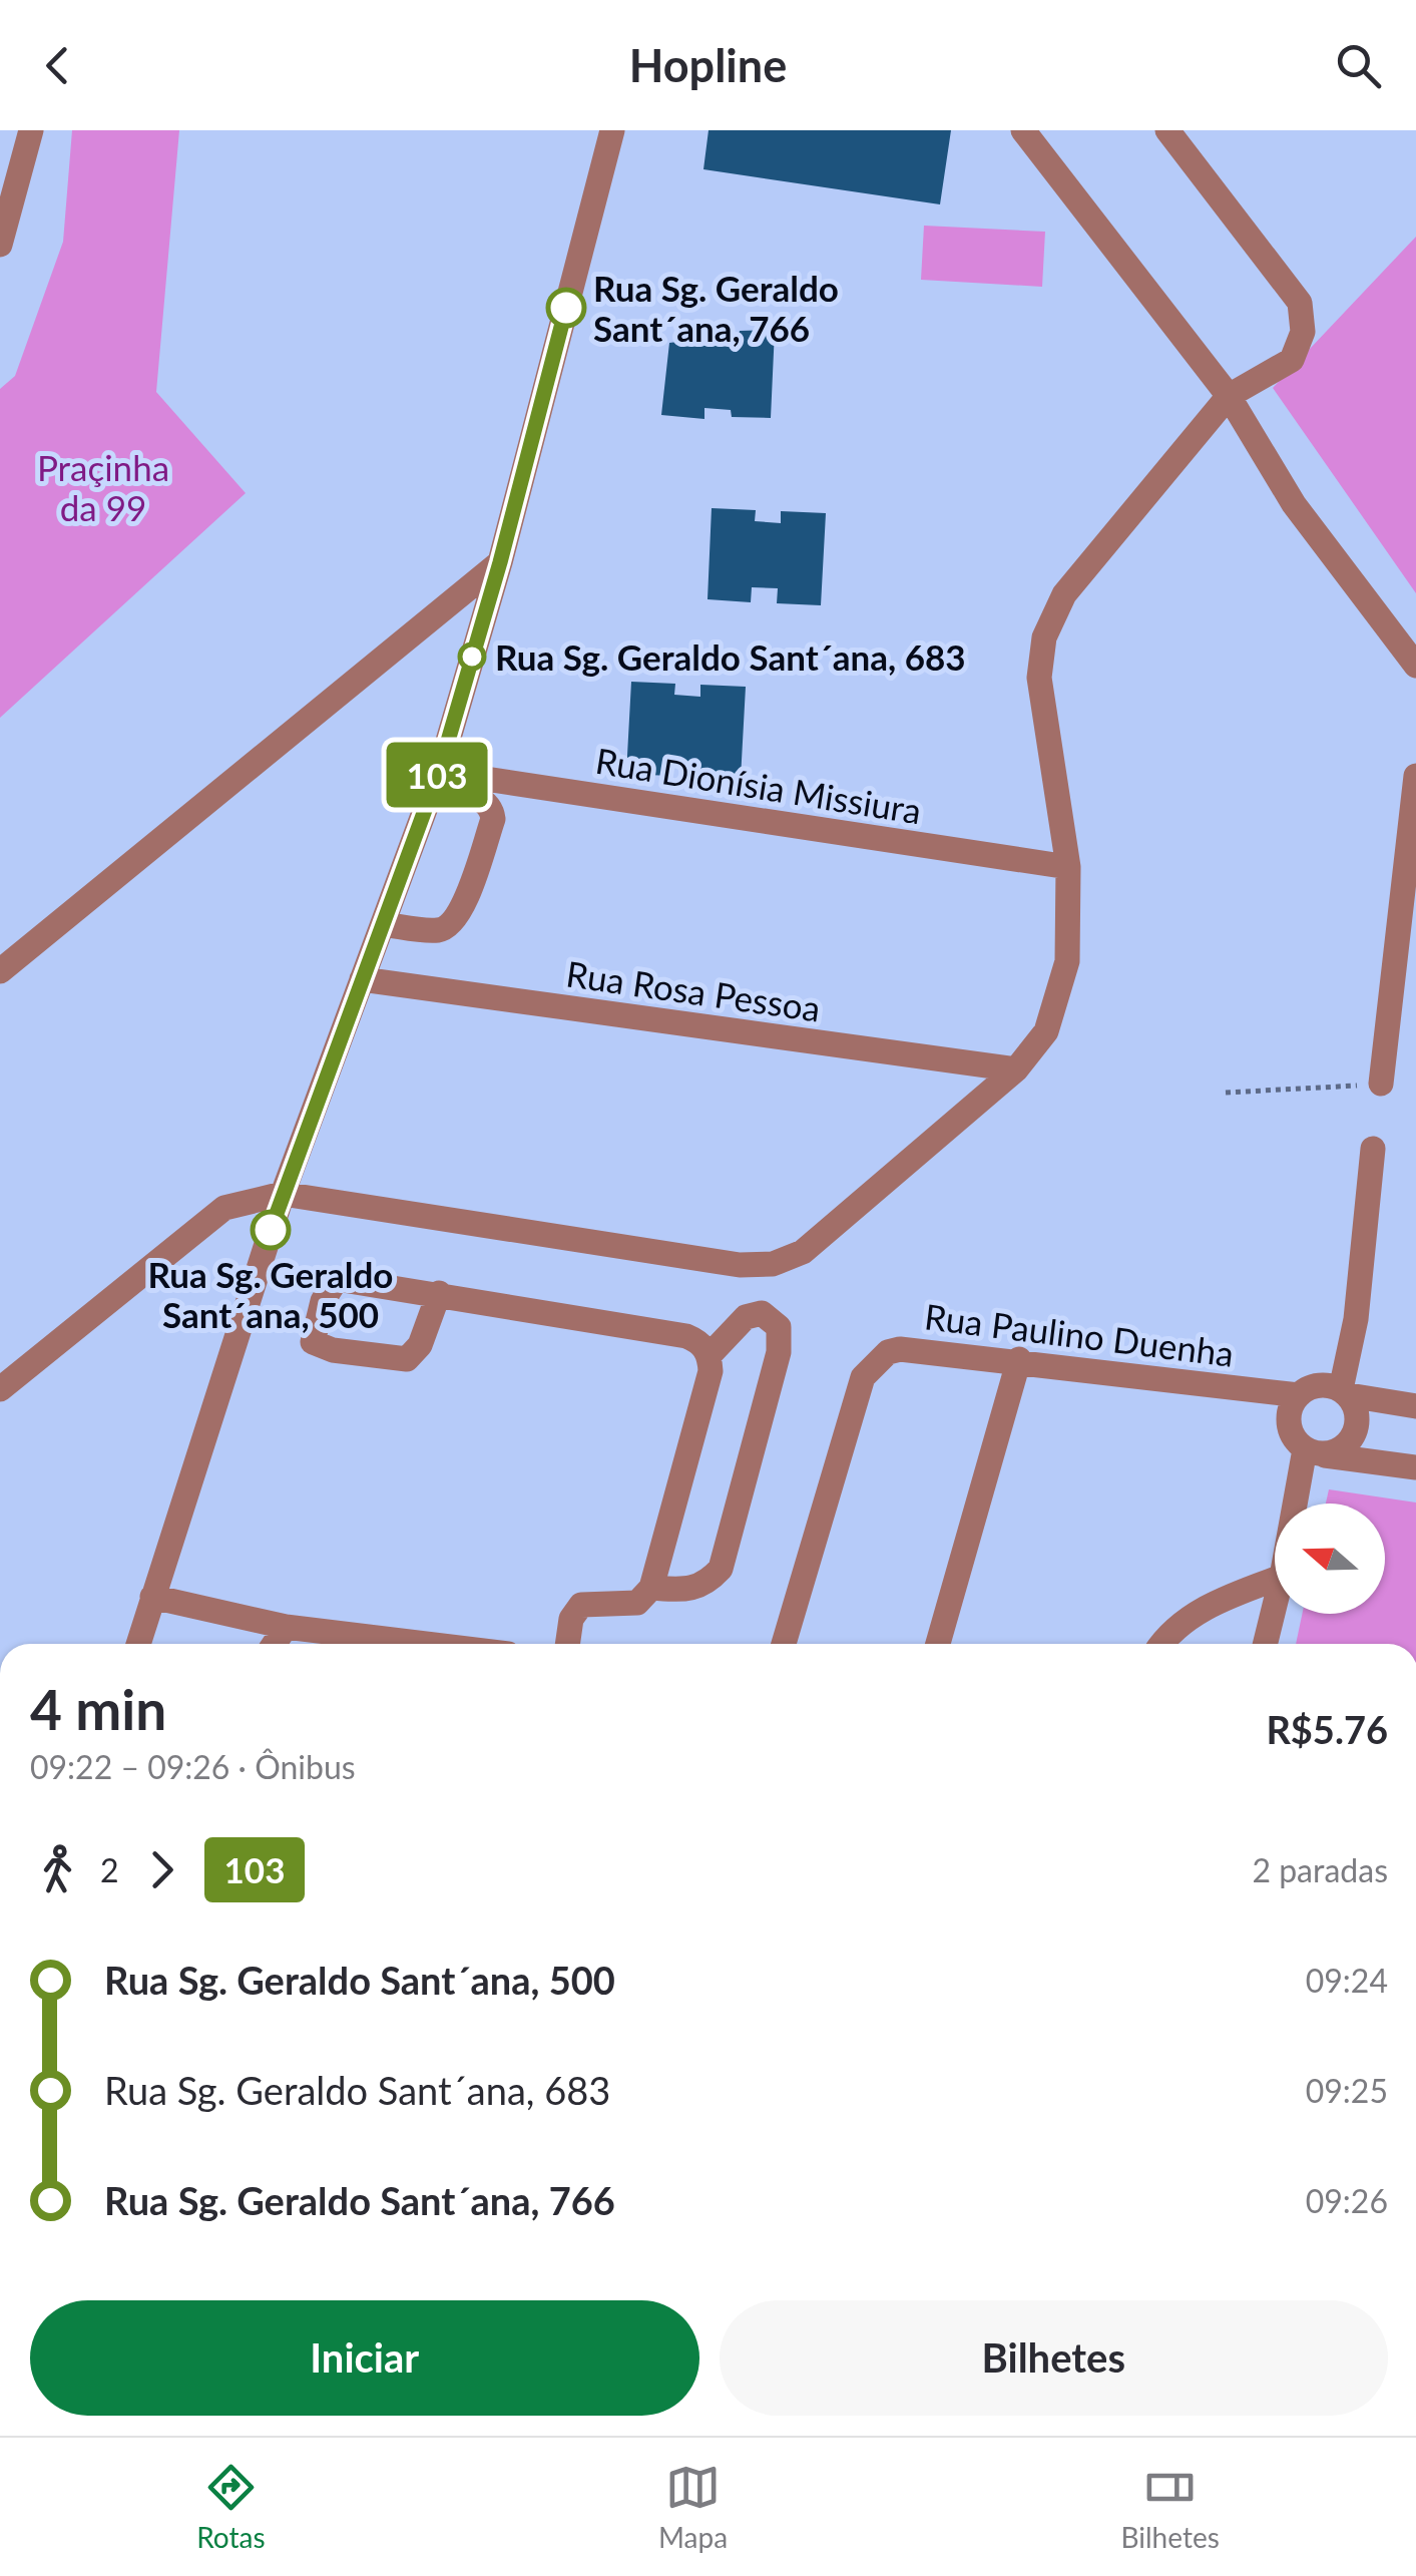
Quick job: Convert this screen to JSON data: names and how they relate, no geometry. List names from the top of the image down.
{
  "streets": {
    "street": ["Rua Dionísia Missiura", "Rua Rosa Pessoa", "Rua Paulino Duenha"]
  },
  "parks": ["Praçinha da 99"],
  "places": ["Rua Sg. Geraldo Sant´ana, 766", "Rua Sg. Geraldo Sant´ana, 683", "Rua Sg. Geraldo Sant´ana, 500"],
  "lines": ["bus line 103"],
  "north": "left",
  "page": {
    "header": "Hopline",
    "on_map": "103",
    "heading": ["4 min", "09:22 – 09:26 · Ônibus", "R$5.76"],
    "legs": ["2", "103", "2 paradas"],
    "list": [
      {
        "name": "Rua Sg. Geraldo Sant´ana, 500",
        "value": "09:24"
      },
      {
        "name": "Rua Sg. Geraldo Sant´ana, 683",
        "value": "09:25"
      },
      {
        "name": "Rua Sg. Geraldo Sant´ana, 766",
        "value": "09:26"
      }
    ],
    "buttons": ["Iniciar", "Bilhetes"],
    "tabs": ["Rotas", "Mapa", "Bilhetes"]
  }
}
